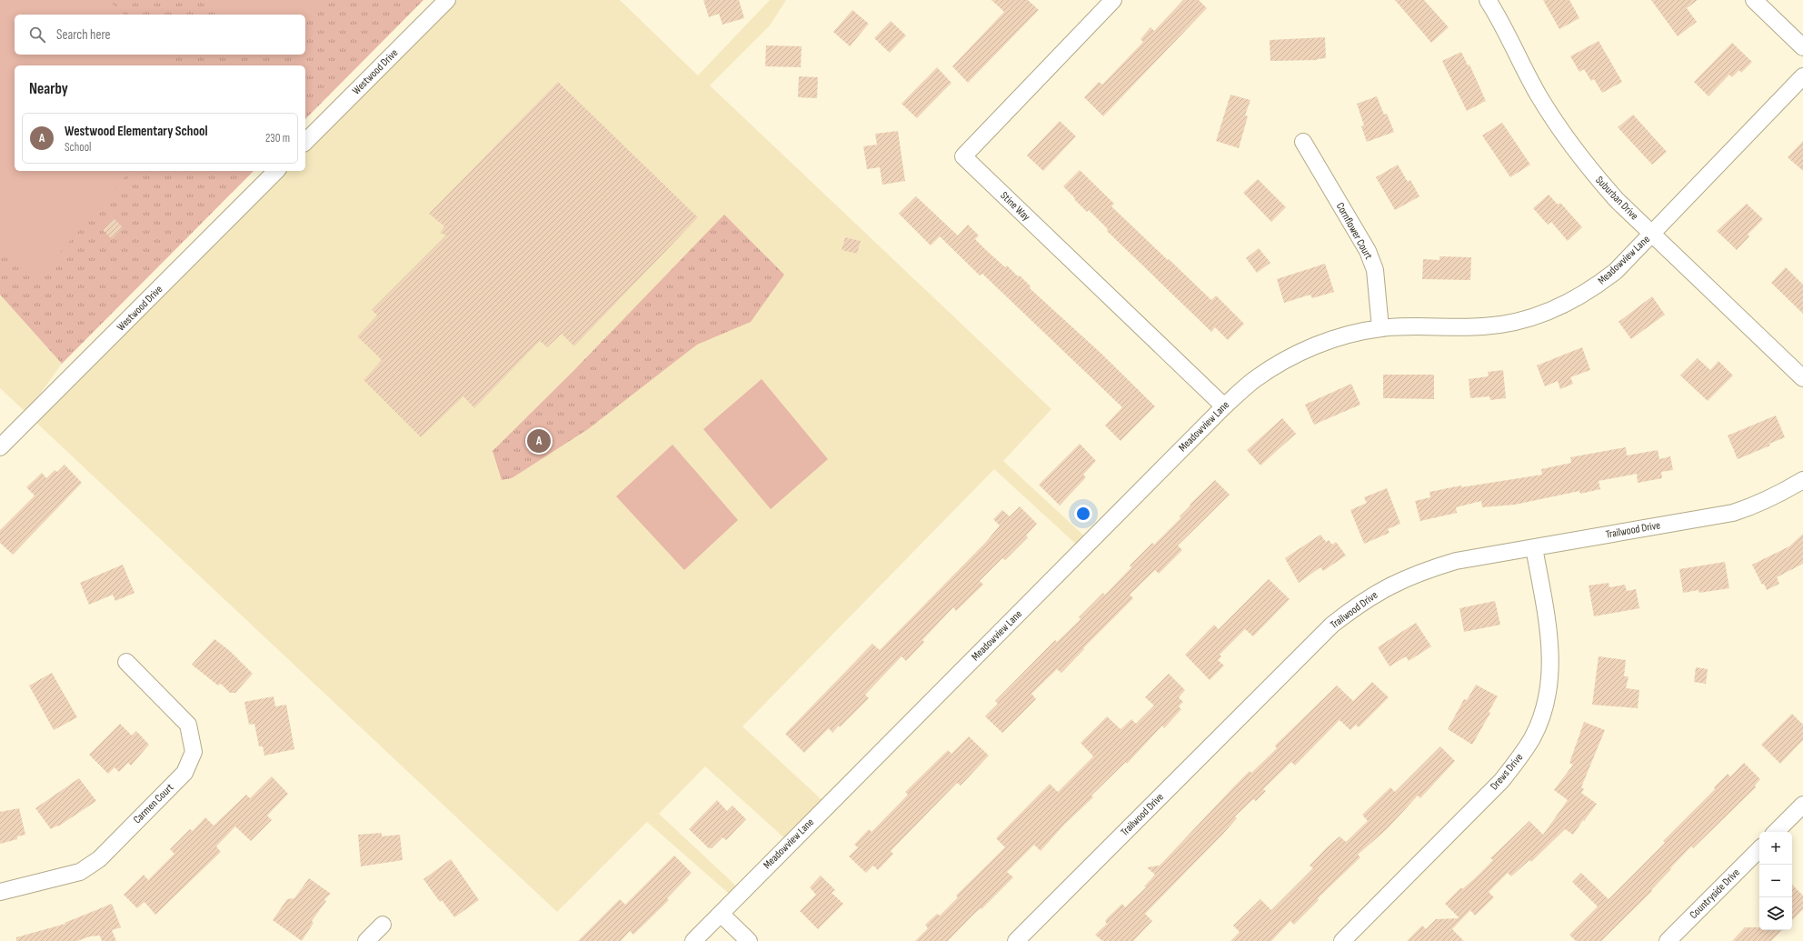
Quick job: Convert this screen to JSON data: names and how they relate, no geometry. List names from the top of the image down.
{
  "streets": {
    "street": [
      "Westwood Drive",
      "Suburban Drive",
      "Stine Way",
      "Cornflower Court",
      "Meadowview Lane",
      "Trailwood Drive",
      "Drews Drive",
      "Carmen Court",
      "Countryside Drive"
    ]
  },
  "crossings": [
    ["Suburban Drive", "Meadowview Lane"],
    ["Stine Way", "Meadowview Lane"],
    ["Cornflower Court", "Meadowview Lane"],
    ["Trailwood Drive", "Drews Drive"]
  ],
  "page": {
    "search": "Search here",
    "heading": "Nearby",
    "list": [
      {
        "mark": "A",
        "name": "Westwood Elementary School",
        "note": "School",
        "value": "230 m"
      }
    ],
    "pins": "A",
    "map_buttons": ["+", "−"]
  }
}
